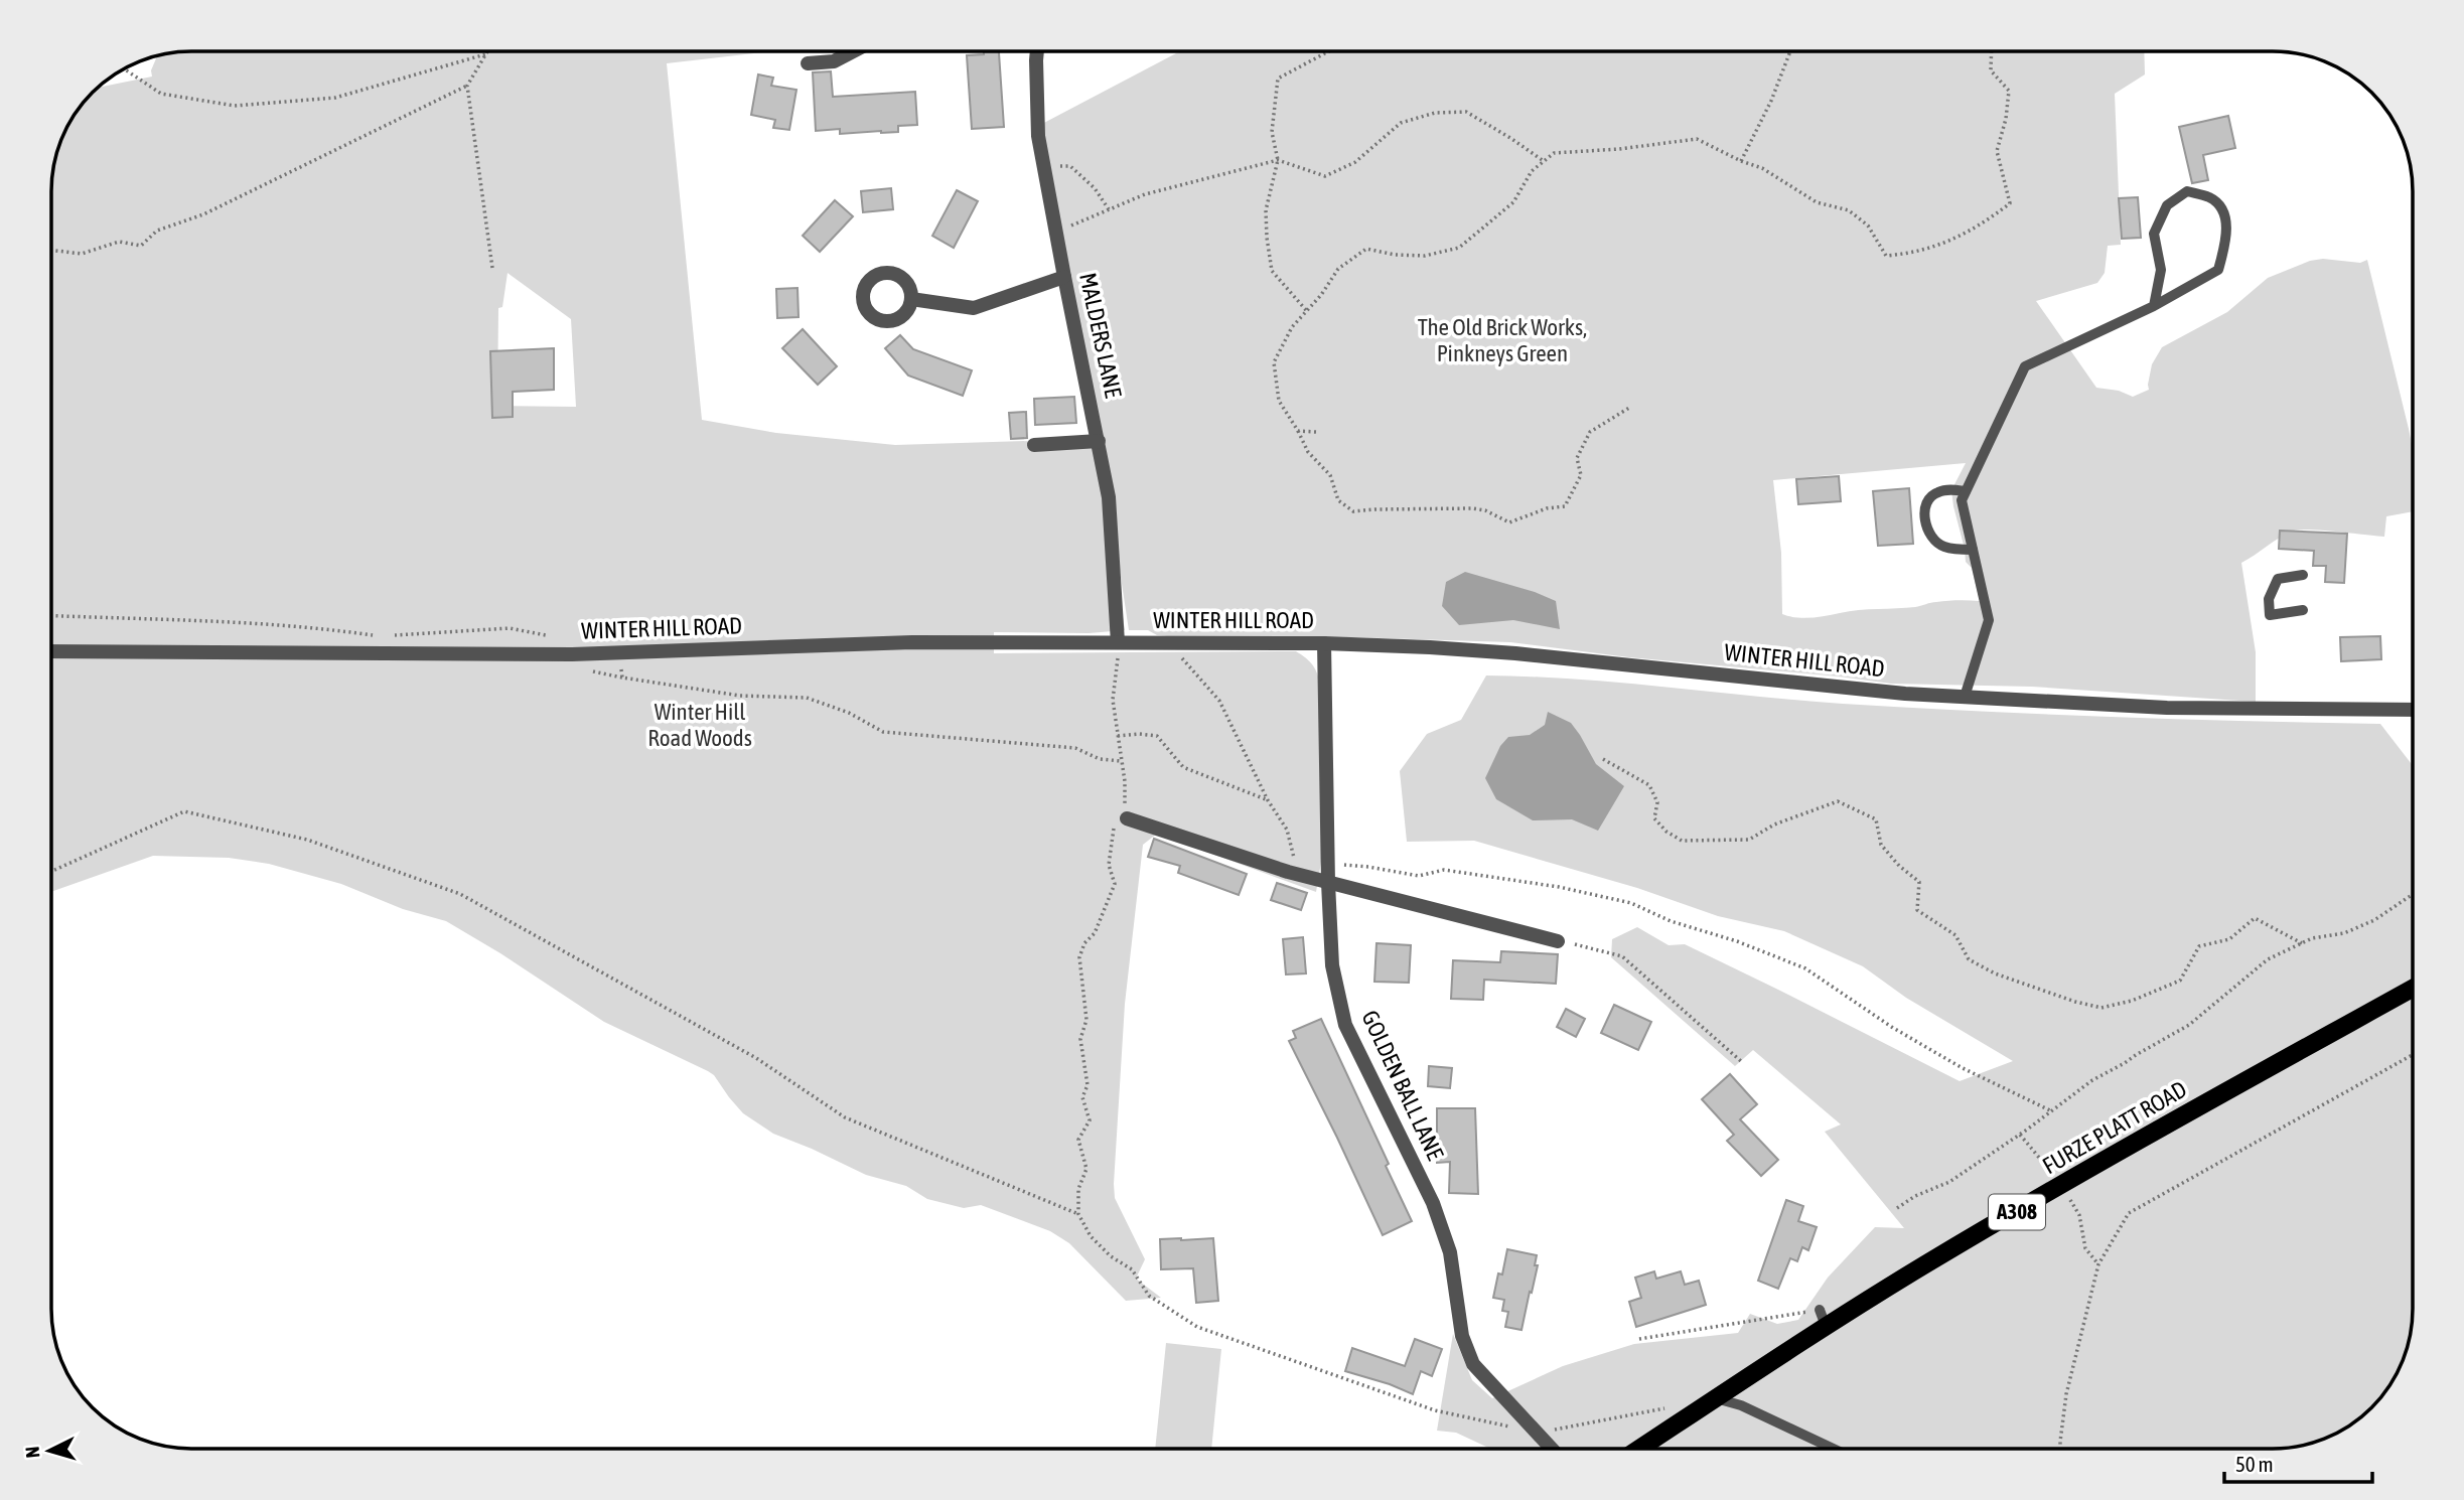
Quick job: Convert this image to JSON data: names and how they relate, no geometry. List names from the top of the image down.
{
  "streets": {
    "main road": ["FURZE PLATT ROAD", "A308"],
    "street": ["MALDERS LANE", "WINTER HILL ROAD", "GOLDEN BALL LANE"]
  },
  "crossings": [
    ["MALDERS LANE", "WINTER HILL ROAD"],
    ["WINTER HILL ROAD", "GOLDEN BALL LANE"]
  ],
  "parks": ["The Old Brick Works, Pinkneys Green", "Winter Hill Road Woods"],
  "scale_bar": "50 m",
  "north": "left"
}
